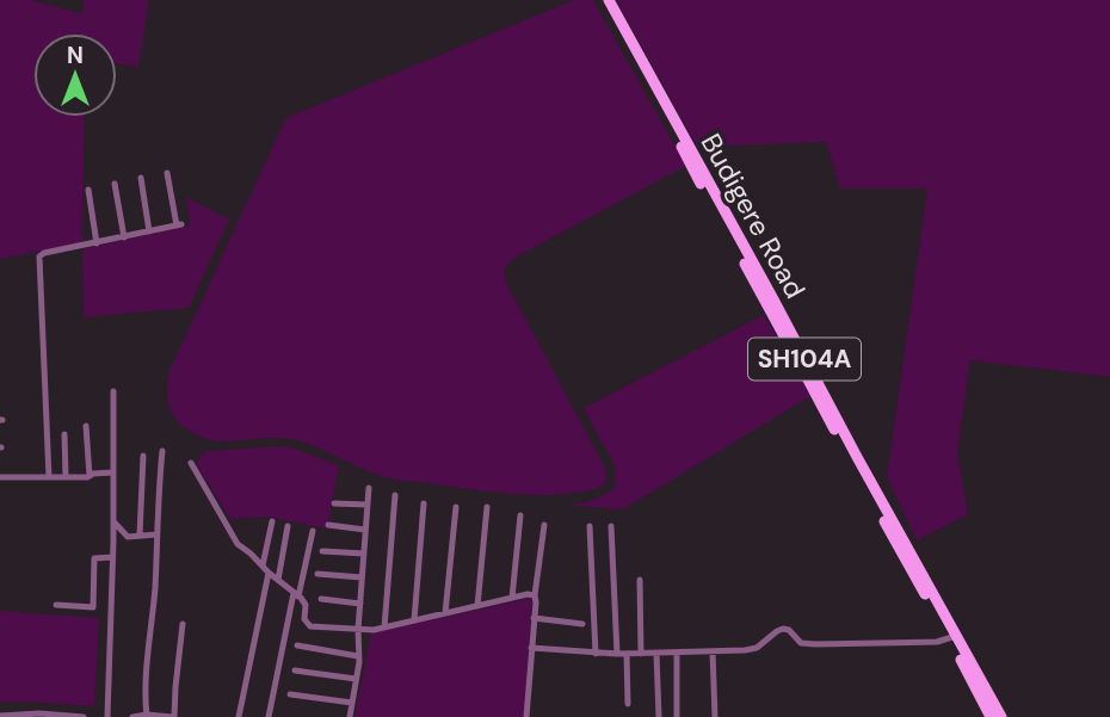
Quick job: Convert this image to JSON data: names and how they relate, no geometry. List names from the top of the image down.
{
  "streets": {
    "main road": ["Budigere Road", "SH104A"]
  },
  "north": "top"
}
